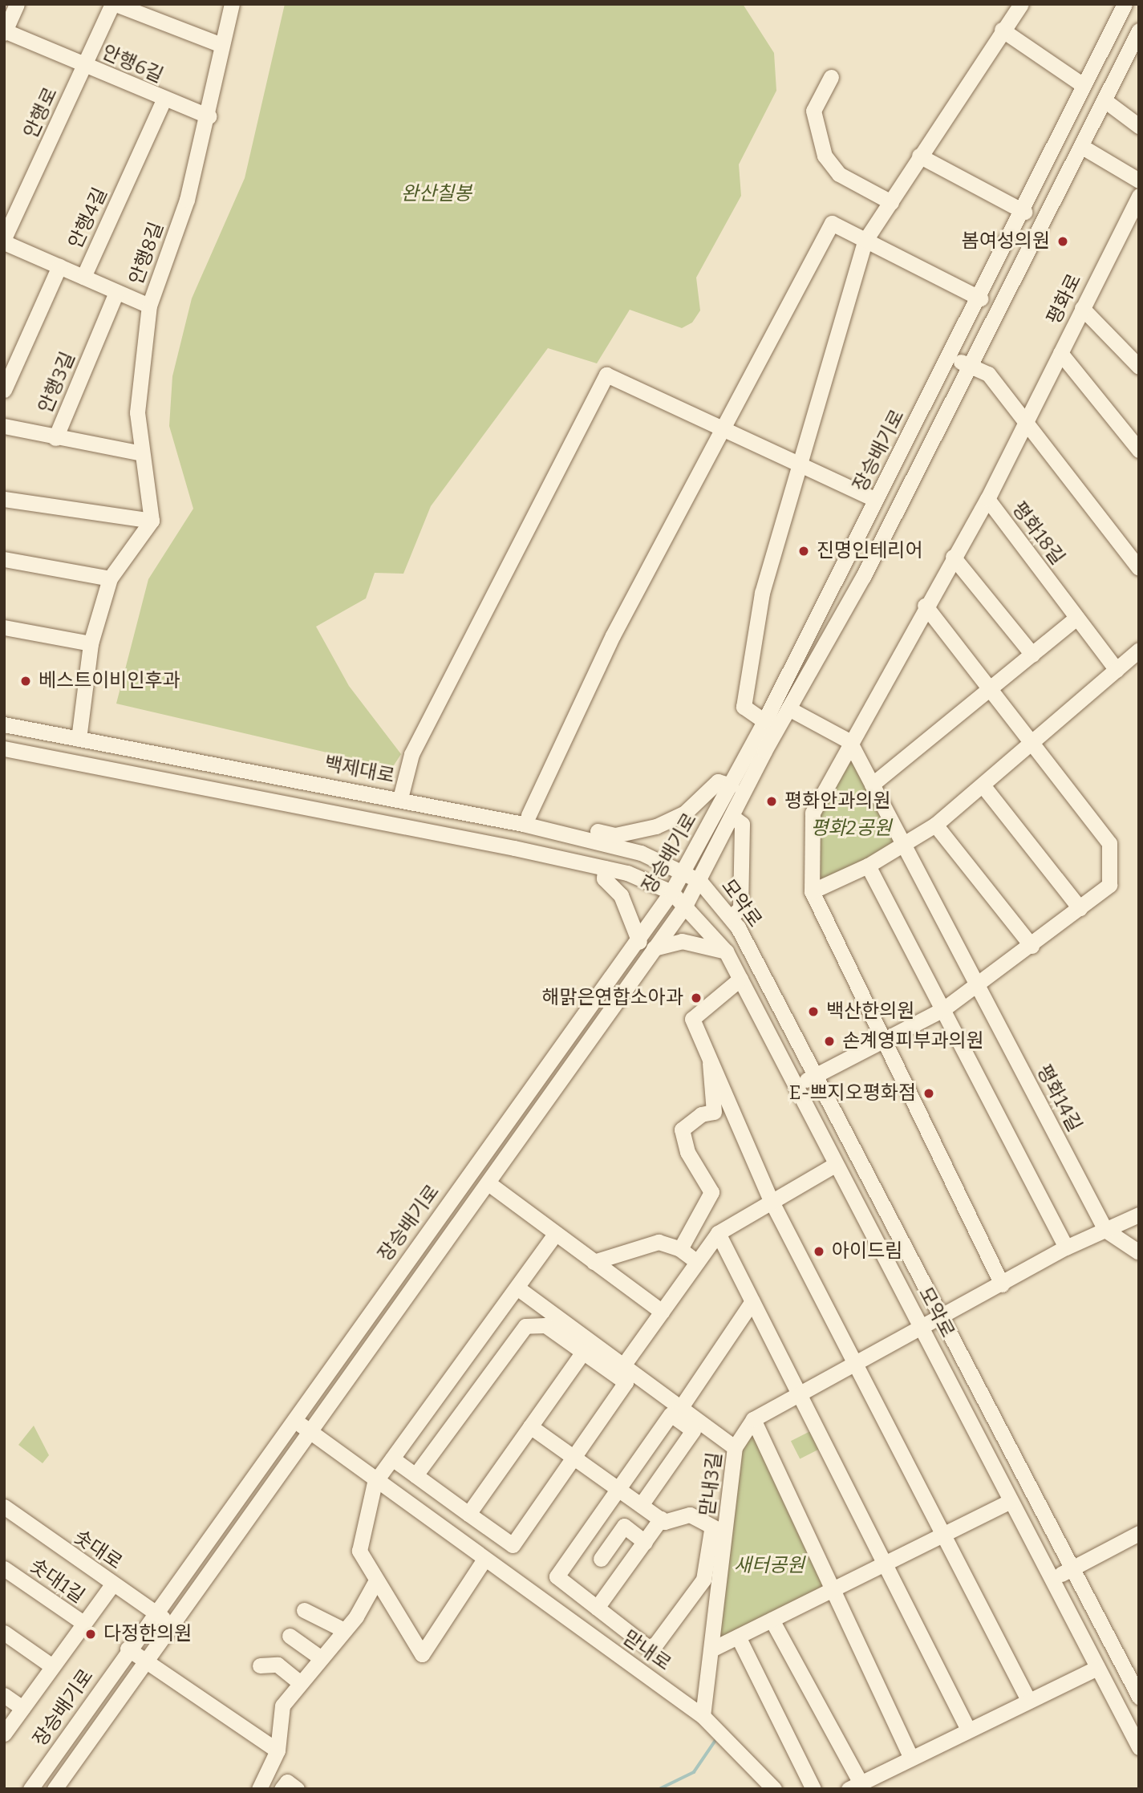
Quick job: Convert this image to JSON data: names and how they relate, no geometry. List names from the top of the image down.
{
  "streets": {
    "street": [
      "안행6길",
      "안행로",
      "안행4길",
      "안행8길",
      "평화로",
      "안행3길",
      "장승배기로",
      "평화18길",
      "백제대로",
      "모악로",
      "평화14길",
      "맏내3길",
      "솟대로",
      "솟대1길",
      "맏내로"
    ]
  },
  "crossings": [
    ["안행6길", "안행로"],
    ["안행6길", "안행4길"],
    ["안행6길", "안행8길"],
    ["안행로", "안행4길"],
    ["안행4길", "안행8길"],
    ["안행4길", "안행3길"],
    ["안행8길", "안행3길"],
    ["평화로", "평화18길"],
    ["장승배기로", "백제대로"],
    ["장승배기로", "모악로"],
    ["장승배기로", "솟대로"],
    ["장승배기로", "맏내로"],
    ["백제대로", "모악로"],
    ["모악로", "맏내3길"],
    ["맏내3길", "맏내로"],
    ["솟대로", "솟대1길"]
  ],
  "parks": ["완산칠봉", "평화2공원", "새터공원"],
  "places": [
    "봄여성의원",
    "진명인테리어",
    "베스트이비인후과",
    "평화안과의원",
    "해맑은연합소아과",
    "백산한의원",
    "손계영피부과의원",
    "E-쁘지오평화점",
    "아이드림",
    "다정한의원"
  ]
}
